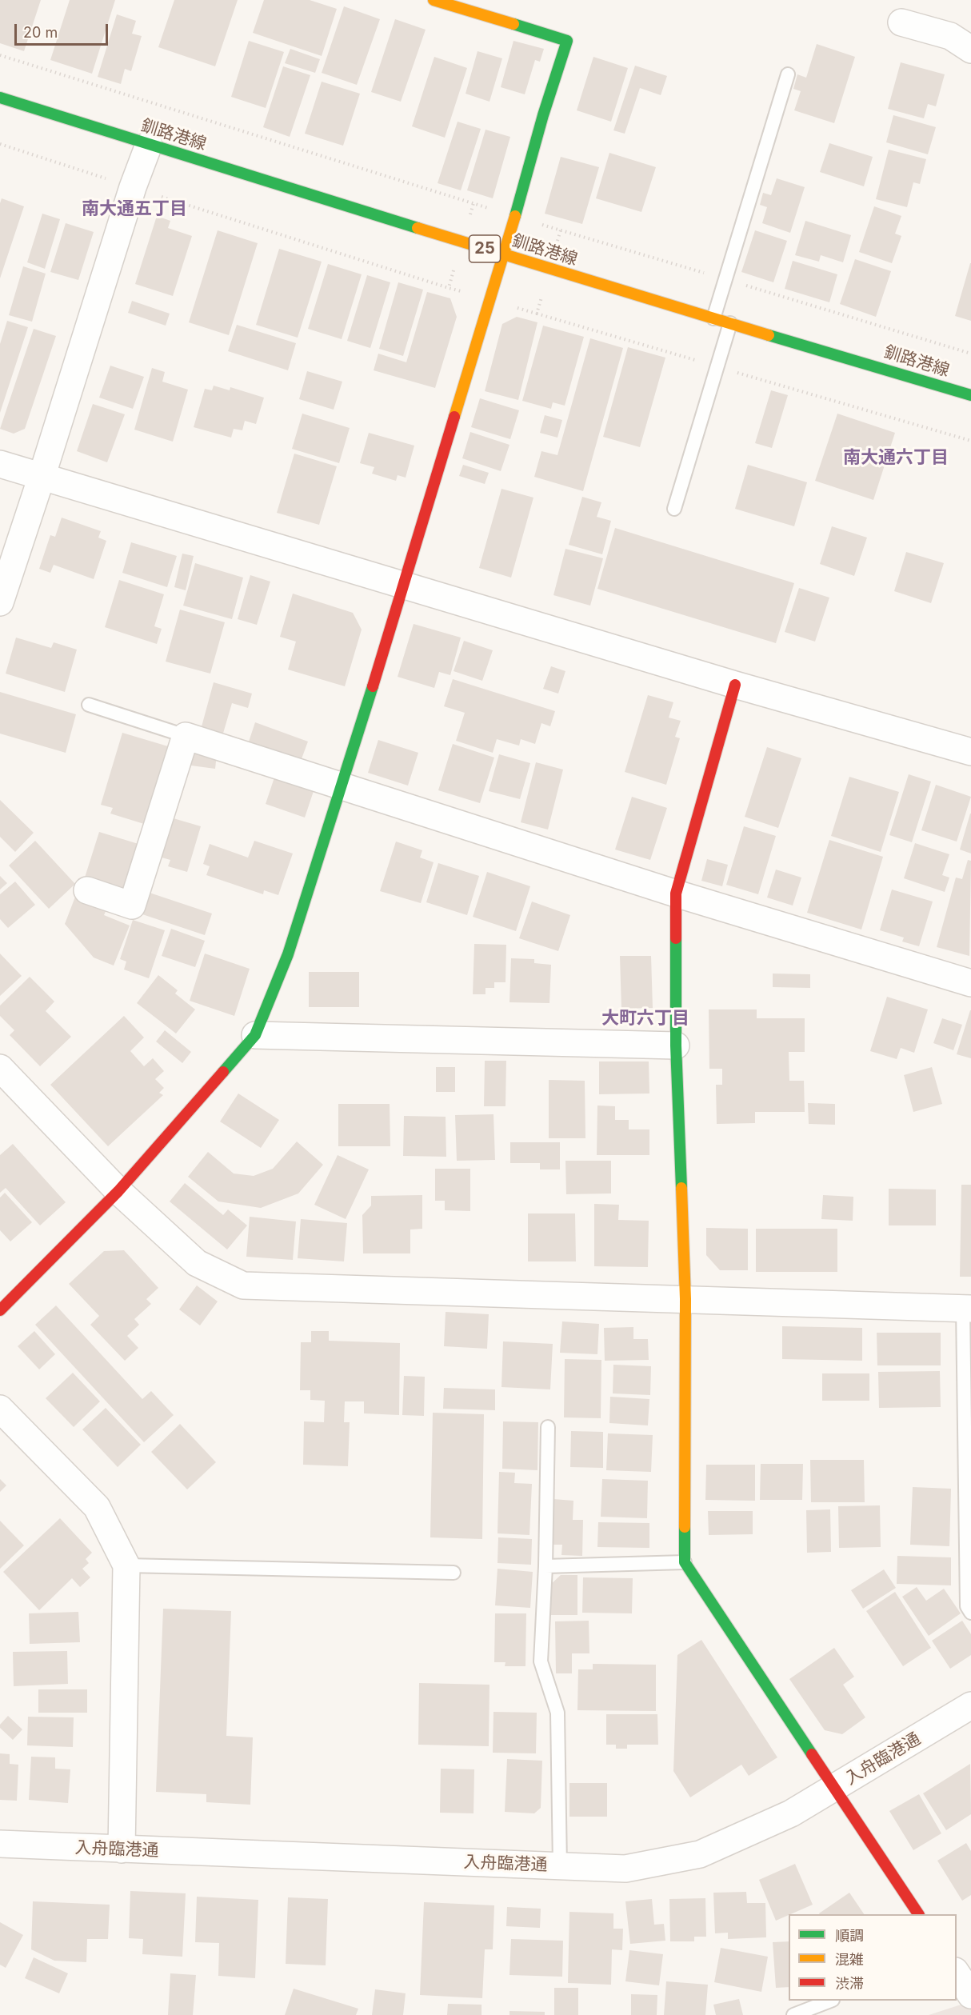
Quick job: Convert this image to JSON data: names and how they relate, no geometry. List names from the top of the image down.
{
  "streets": {
    "street": ["釧路港線", "25", "入舟臨港通"]
  },
  "districts": ["南大通五丁目", "南大通六丁目", "大町六丁目"],
  "legend": ["順調", "混雑", "渋滞"],
  "scale_bar": "20 m"
}
